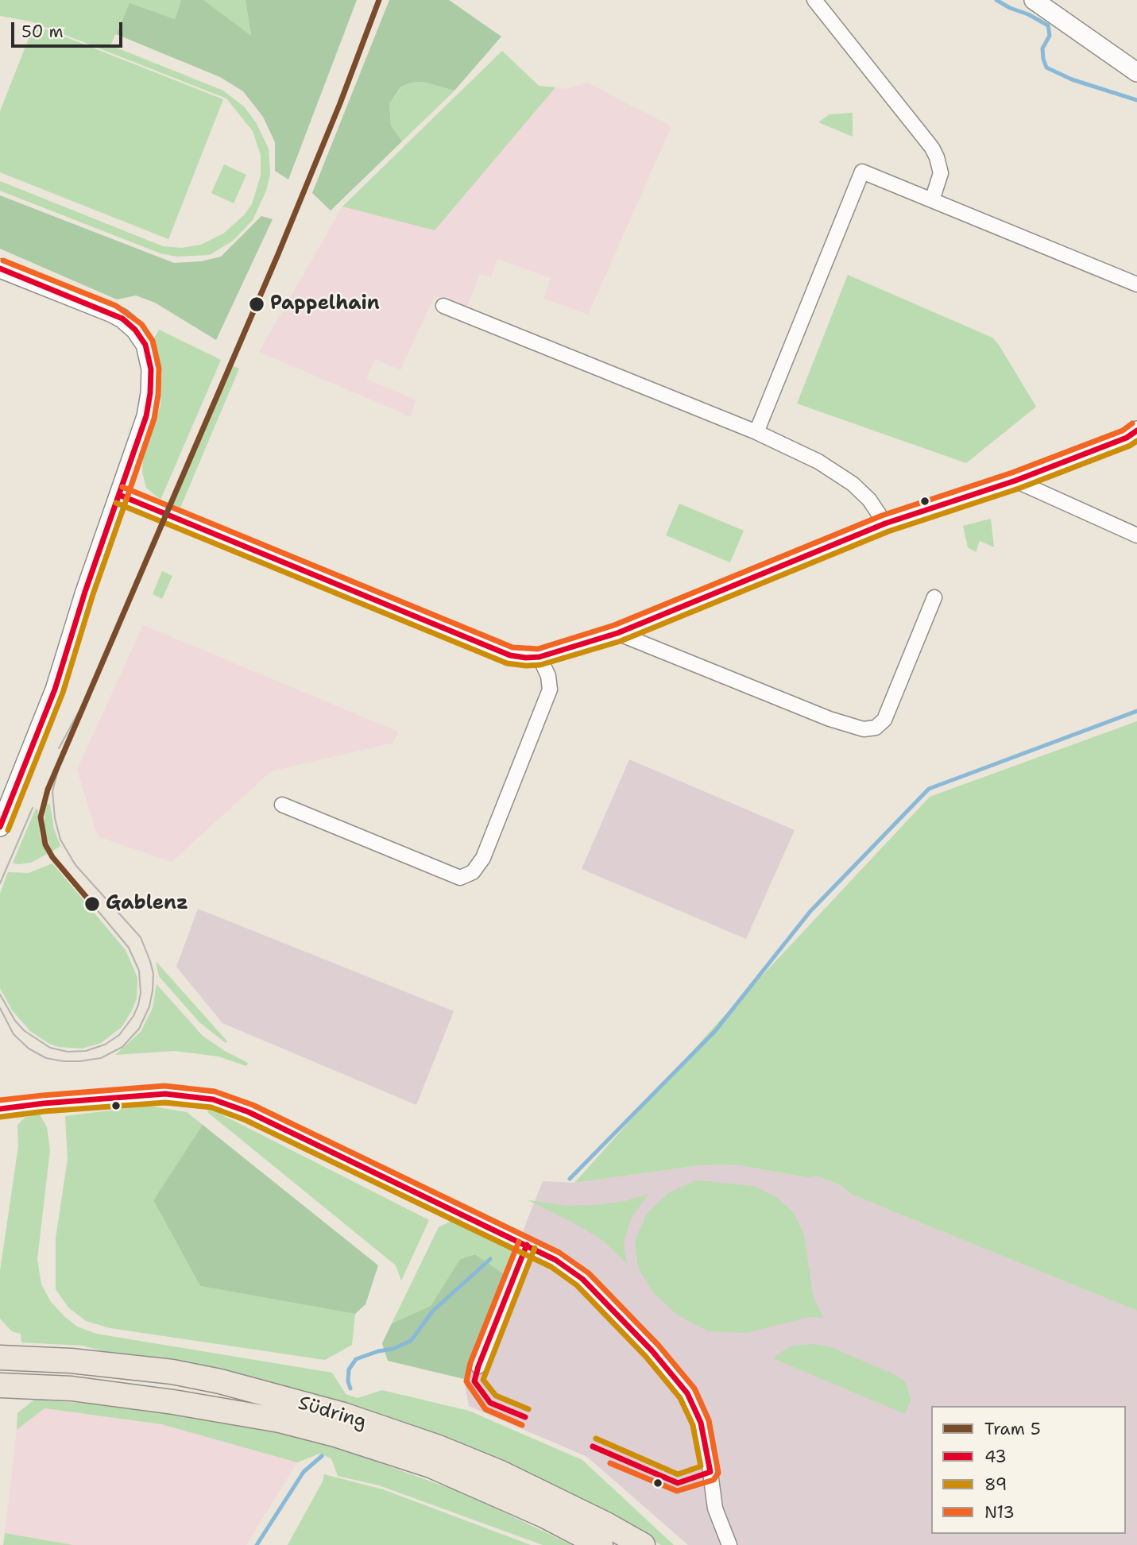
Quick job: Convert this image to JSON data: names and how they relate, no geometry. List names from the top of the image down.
{
  "streets": {
    "main road": ["Südring"]
  },
  "places": ["Pappelhain", "Gablenz"],
  "lines": [
    "tram line 5",
    "transit line N13",
    "transit line 43",
    "transit line 89"
  ],
  "legend": [
    "Tram 5",
    "43",
    "89",
    "N13"
  ],
  "scale_bar": "50 m"
}
